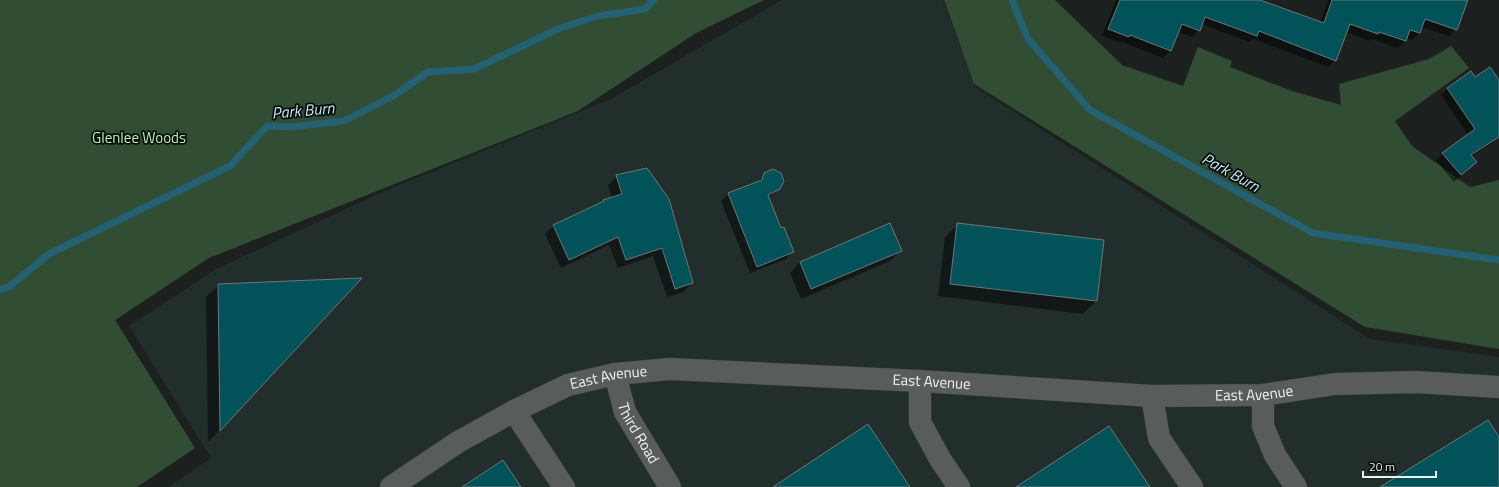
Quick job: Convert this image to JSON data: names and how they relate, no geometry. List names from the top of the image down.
{
  "streets": {
    "street": ["East Avenue", "Third Road"]
  },
  "crossings": [
    ["East Avenue", "Third Road"]
  ],
  "water": ["Park Burn"],
  "parks": ["Glenlee Woods"],
  "scale_bar": "20 m"
}
